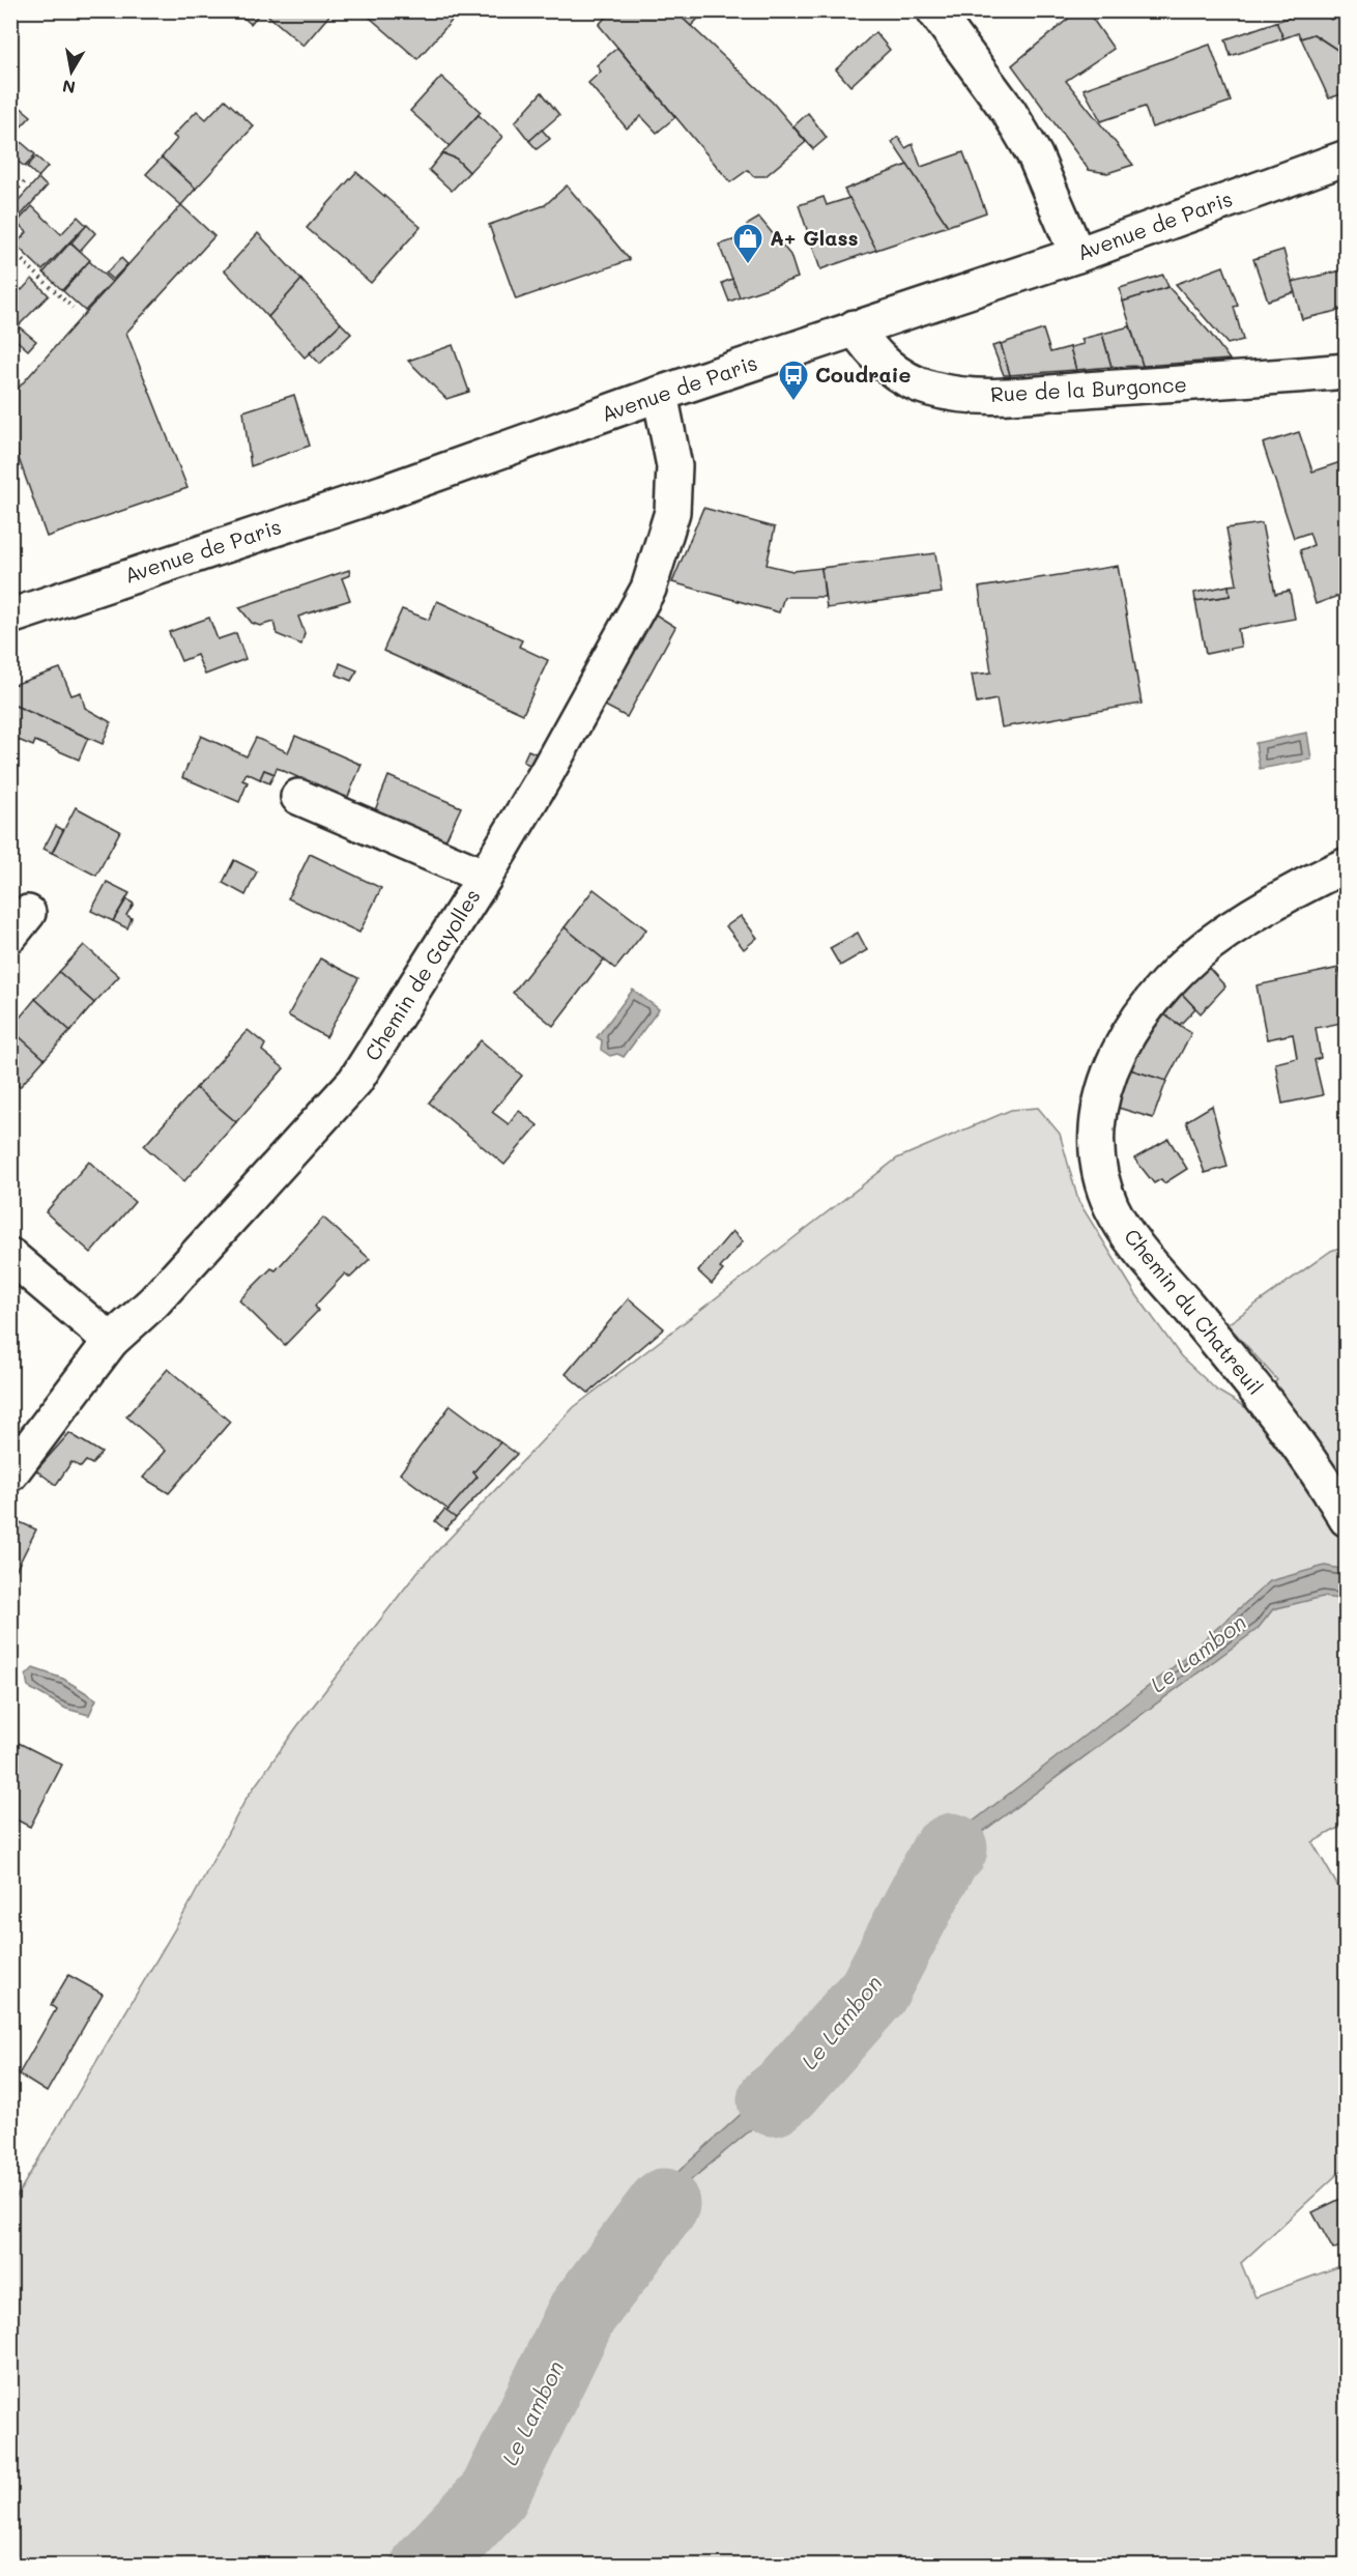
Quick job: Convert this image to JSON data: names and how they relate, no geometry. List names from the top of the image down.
{
  "streets": {
    "street": [
      "Avenue de Paris",
      "Rue de la Burgonce",
      "Chemin de Gayolles",
      "Chemin du Chatreuil"
    ]
  },
  "crossings": [
    ["Avenue de Paris", "Rue de la Burgonce"],
    ["Avenue de Paris", "Chemin de Gayolles"]
  ],
  "water": ["Le Lambon"],
  "places": {
    "shop": ["A+ Glass"],
    "bus stop": ["Coudraie"]
  },
  "north": "bottom"
}
